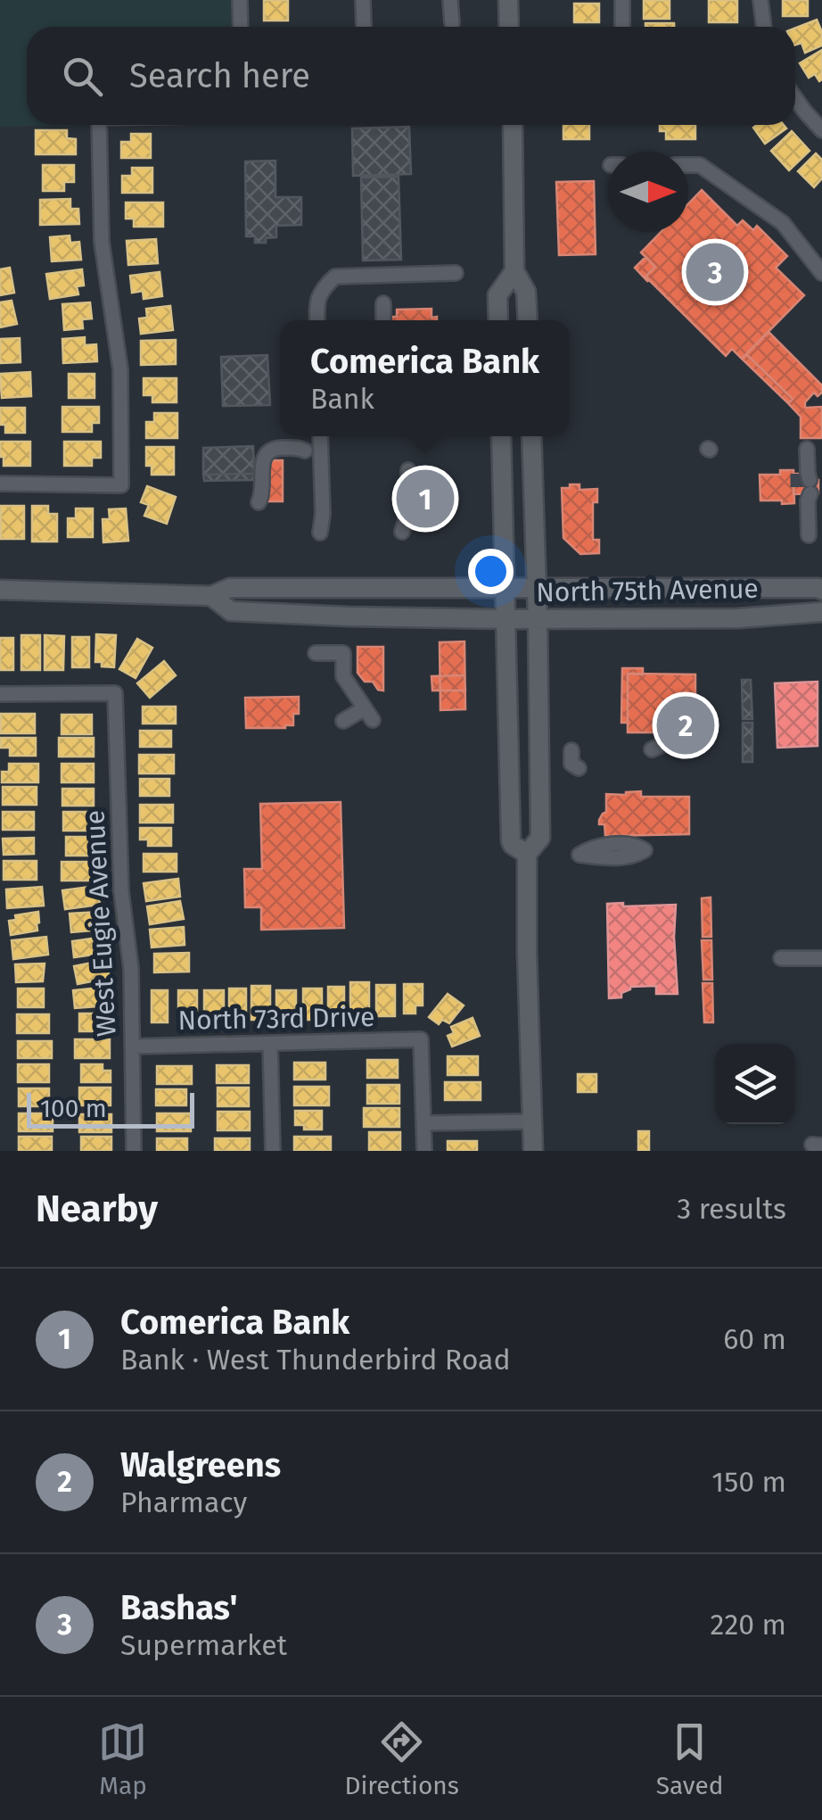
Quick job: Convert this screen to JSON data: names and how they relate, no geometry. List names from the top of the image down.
{
  "streets": {
    "main road": ["North 75th Avenue"],
    "street": ["West Eugie Avenue", "North 73rd Drive"]
  },
  "crossings": [
    ["West Eugie Avenue", "North 73rd Drive"]
  ],
  "scale_bar": "100 m",
  "north": "right",
  "page": {
    "search": "Search here",
    "pins": ["3", "1", "2"],
    "popup": ["Comerica Bank", "Bank"],
    "scale": "100 m",
    "heading": ["Nearby", "3 results"],
    "list": [
      {
        "mark": "1",
        "name": "Comerica Bank",
        "note": "Bank · West Thunderbird Road",
        "value": "60 m"
      },
      {
        "mark": "2",
        "name": "Walgreens",
        "note": "Pharmacy",
        "value": "150 m"
      },
      {
        "mark": "3",
        "name": "Bashas'",
        "note": "Supermarket",
        "value": "220 m"
      }
    ],
    "nav": ["Map", "Directions", "Saved"]
  }
}
